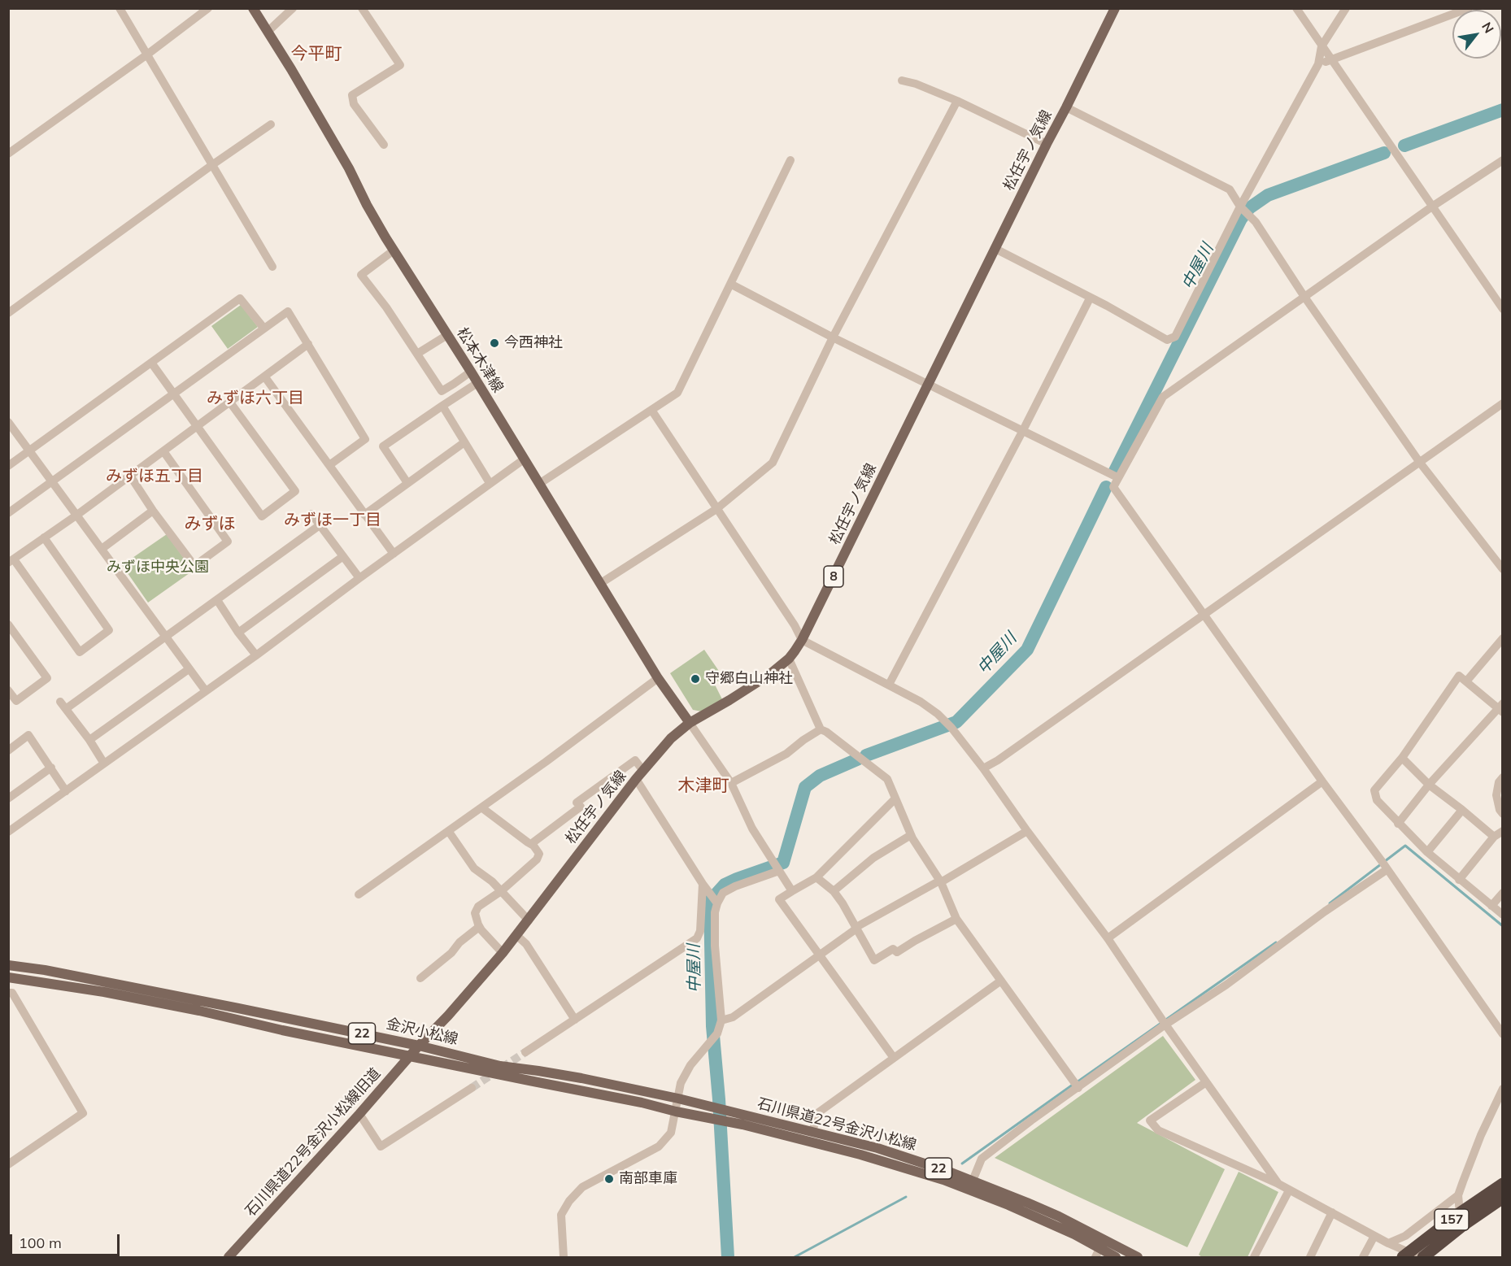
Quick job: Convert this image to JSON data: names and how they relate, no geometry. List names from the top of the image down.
{
  "streets": {
    "highway": ["157"],
    "main road": [
      "松任宇ノ気線",
      "松本木津線",
      "8",
      "金沢小松線",
      "22",
      "石川県道22号金沢小松線",
      "石川県道22号金沢小松線旧道"
    ]
  },
  "crossings": [
    ["松任宇ノ気線", "松本木津線"],
    ["松任宇ノ気線", "金沢小松線"],
    ["松任宇ノ気線", "石川県道22号金沢小松線旧道"],
    ["金沢小松線", "石川県道22号金沢小松線"],
    ["金沢小松線", "石川県道22号金沢小松線旧道"]
  ],
  "districts": [
    "今平町",
    "みずほ六丁目",
    "みずほ五丁目",
    "みずほ一丁目",
    "みずほ",
    "木津町"
  ],
  "water": ["中屋川"],
  "parks": ["みずほ中央公園"],
  "places": ["今西神社", "守郷白山神社", "南部車庫"],
  "scale_bar": "100 m",
  "north": "top right"
}
